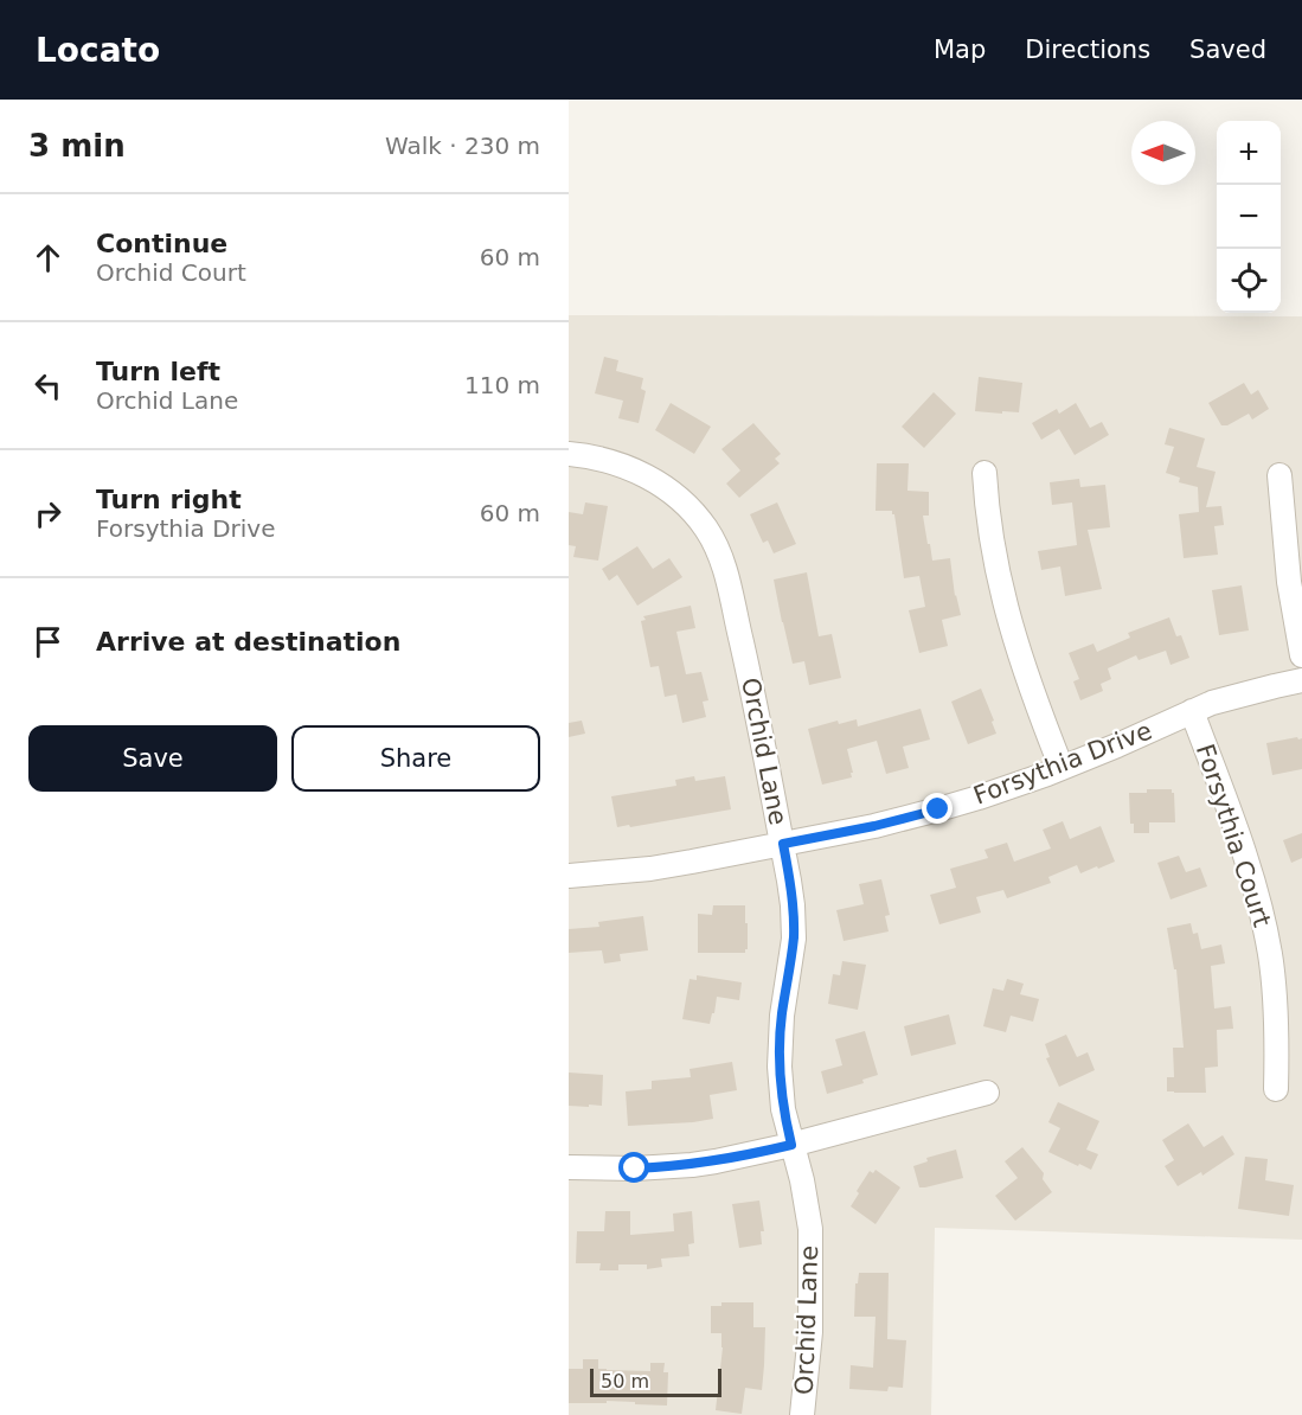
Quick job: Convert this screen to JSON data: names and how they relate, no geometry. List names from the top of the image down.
{
  "streets": {
    "street": ["Orchid Lane", "Forsythia Drive", "Forsythia Court"]
  },
  "crossings": [
    ["Orchid Lane", "Forsythia Drive"],
    ["Forsythia Drive", "Forsythia Court"]
  ],
  "scale_bar": "50 m",
  "north": "left",
  "page": {
    "header": "Locato",
    "nav": ["Map", "Directions", "Saved"],
    "heading": ["3 min", "Walk · 230 m"],
    "map_buttons": ["+", "−"],
    "list": [
      ["Continue", "Orchid Court", "60 m"],
      ["Turn left", "Orchid Lane", "110 m"],
      ["Turn right", "Forsythia Drive", "60 m"],
      "Arrive at destination"
    ],
    "buttons": ["Save", "Share"],
    "scale": "50 m"
  }
}
